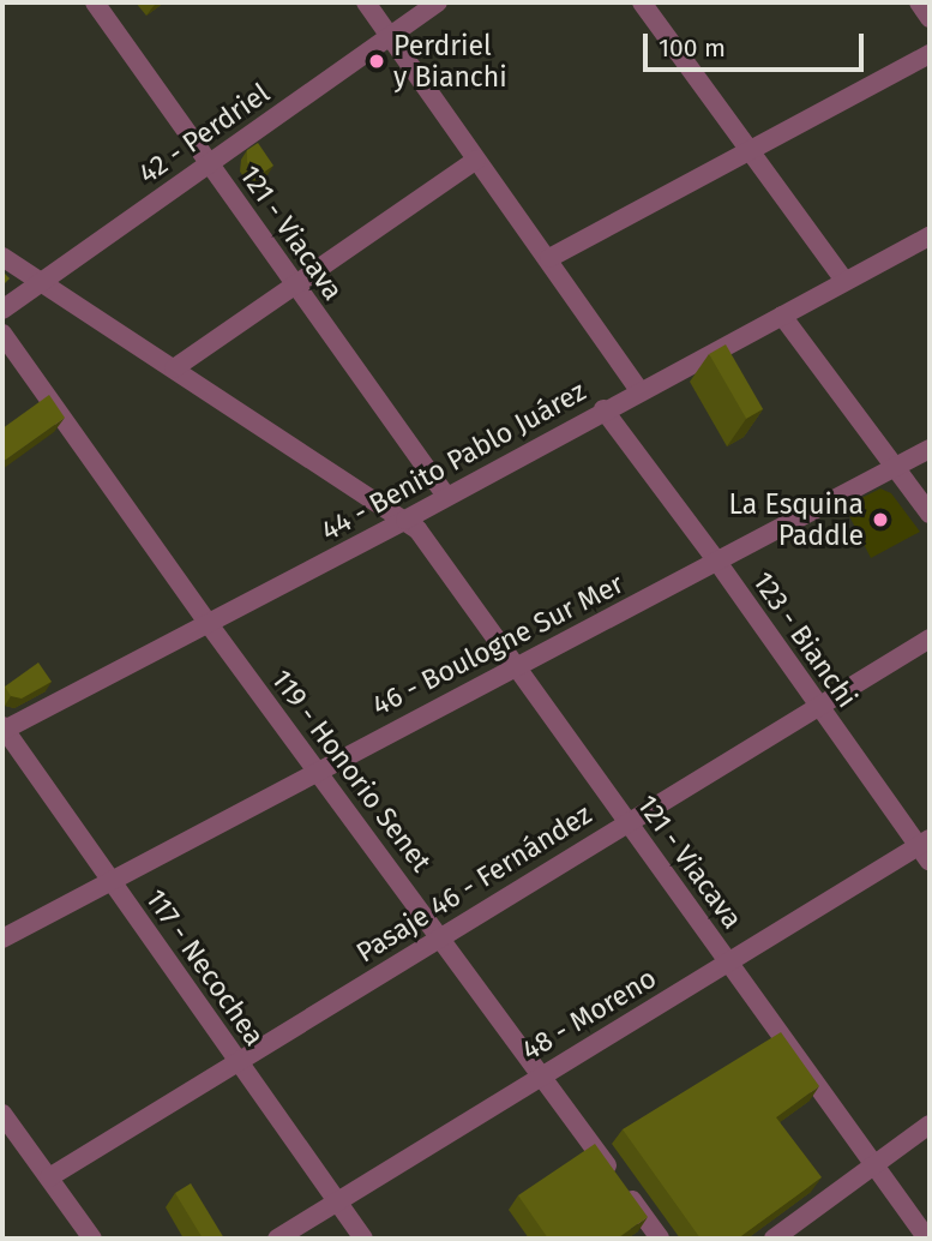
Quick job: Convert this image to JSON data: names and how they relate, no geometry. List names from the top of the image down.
{
  "streets": {
    "street": [
      "42 - Perdriel",
      "121 - Viacava",
      "44 - Benito Pablo Juárez",
      "123 - Bianchi",
      "46 - Boulogne Sur Mer",
      "119 - Honorio Senet",
      "Pasaje 46 - Fernández",
      "117 - Necochea",
      "48 - Moreno"
    ]
  },
  "crossings": [
    ["42 - Perdriel", "121 - Viacava"],
    ["121 - Viacava", "44 - Benito Pablo Juárez"],
    ["121 - Viacava", "46 - Boulogne Sur Mer"],
    ["121 - Viacava", "Pasaje 46 - Fernández"],
    ["121 - Viacava", "48 - Moreno"],
    ["44 - Benito Pablo Juárez", "123 - Bianchi"],
    ["44 - Benito Pablo Juárez", "119 - Honorio Senet"],
    ["44 - Benito Pablo Juárez", "117 - Necochea"],
    ["123 - Bianchi", "46 - Boulogne Sur Mer"],
    ["123 - Bianchi", "Pasaje 46 - Fernández"],
    ["123 - Bianchi", "48 - Moreno"],
    ["46 - Boulogne Sur Mer", "119 - Honorio Senet"],
    ["46 - Boulogne Sur Mer", "117 - Necochea"],
    ["119 - Honorio Senet", "Pasaje 46 - Fernández"],
    ["119 - Honorio Senet", "48 - Moreno"],
    ["Pasaje 46 - Fernández", "117 - Necochea"],
    ["117 - Necochea", "48 - Moreno"]
  ],
  "places": ["Perdriel y Bianchi", "La Esquina Paddle"],
  "scale_bar": "100 m"
}
